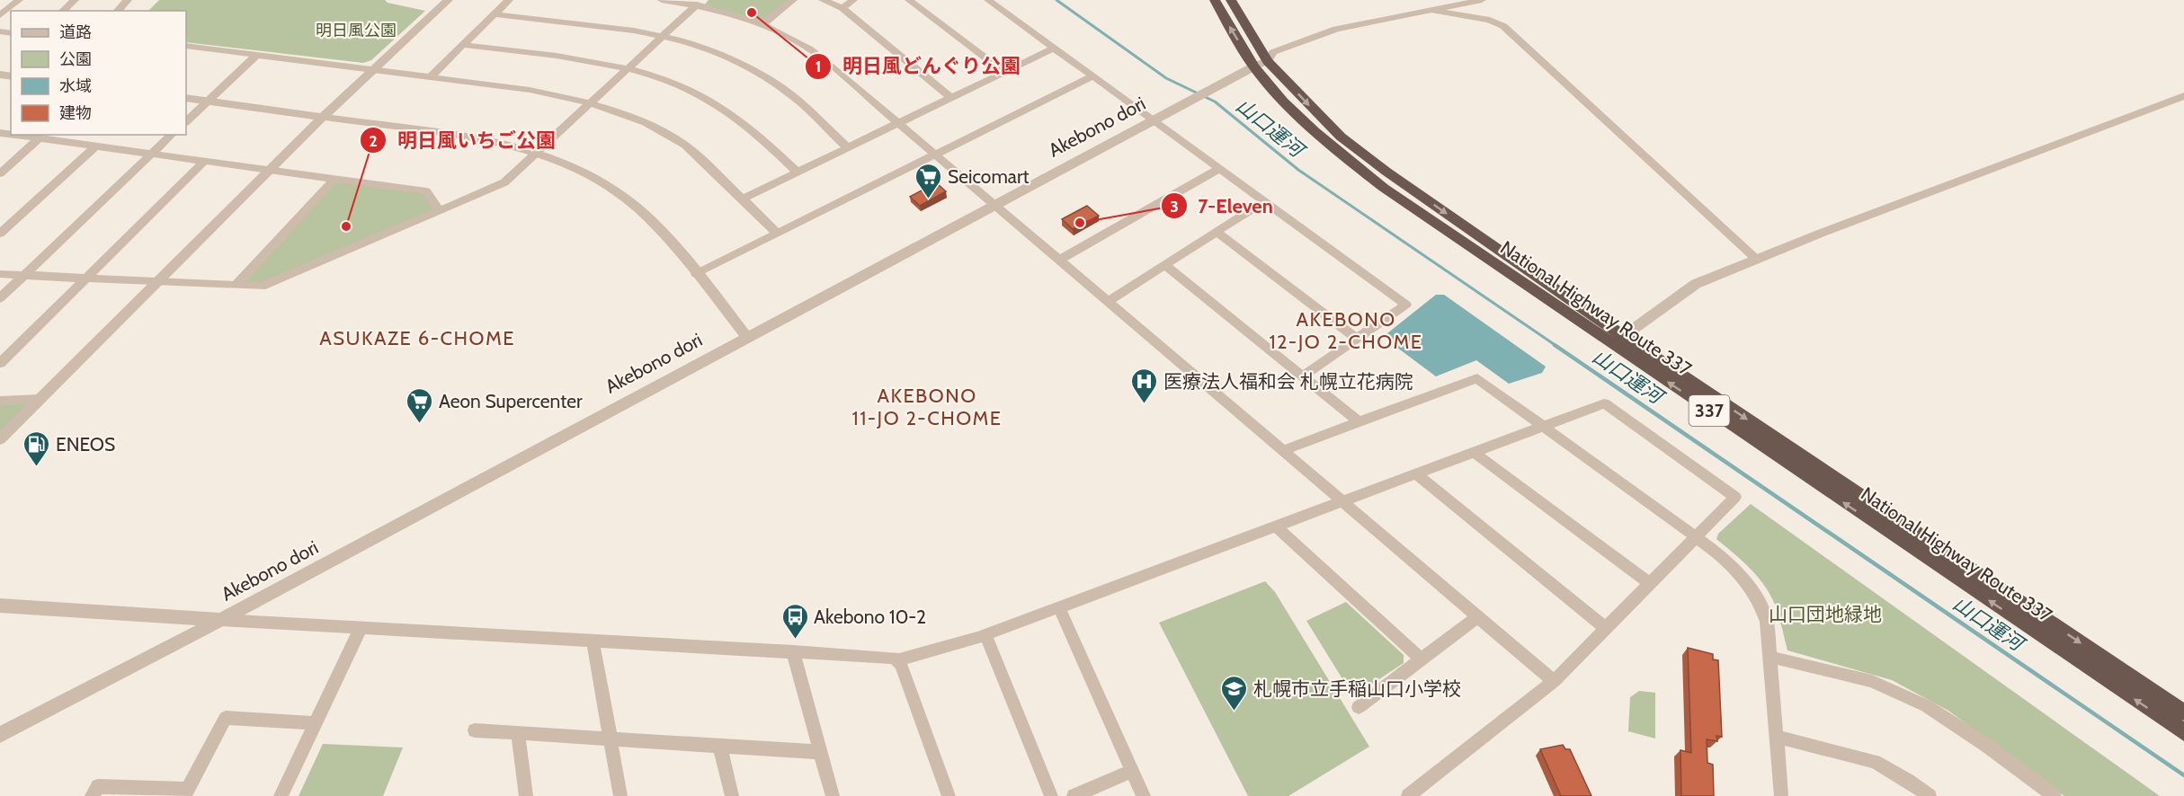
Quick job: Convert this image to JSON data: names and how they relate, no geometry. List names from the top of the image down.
{
  "streets": {
    "highway": ["National Highway Route 337", "337"],
    "street": ["Akebono dori"]
  },
  "crossings": [
    ["Akebono dori", "National Highway Route 337"]
  ],
  "districts": ["AKEBONO 12-JO 2-CHOME", "ASUKAZE 6-CHOME", "AKEBONO 11-JO 2-CHOME"],
  "water": ["山口運河"],
  "parks": ["明日風公園", "山口団地緑地"],
  "places": {
    "other": ["明日風どんぐり公園", "7-Eleven", "明日風いちご公園"],
    "supermarket": ["Seicomart", "Aeon Supercenter"],
    "hospital": ["医療法人福和会 札幌立花病院"],
    "fuel station": ["ENEOS"],
    "bus stop": ["Akebono 10-2"],
    "school or university": ["札幌市立手稲山口小学校"]
  },
  "legend": [
    "道路",
    "公園",
    "水域",
    "建物"
  ]
}
